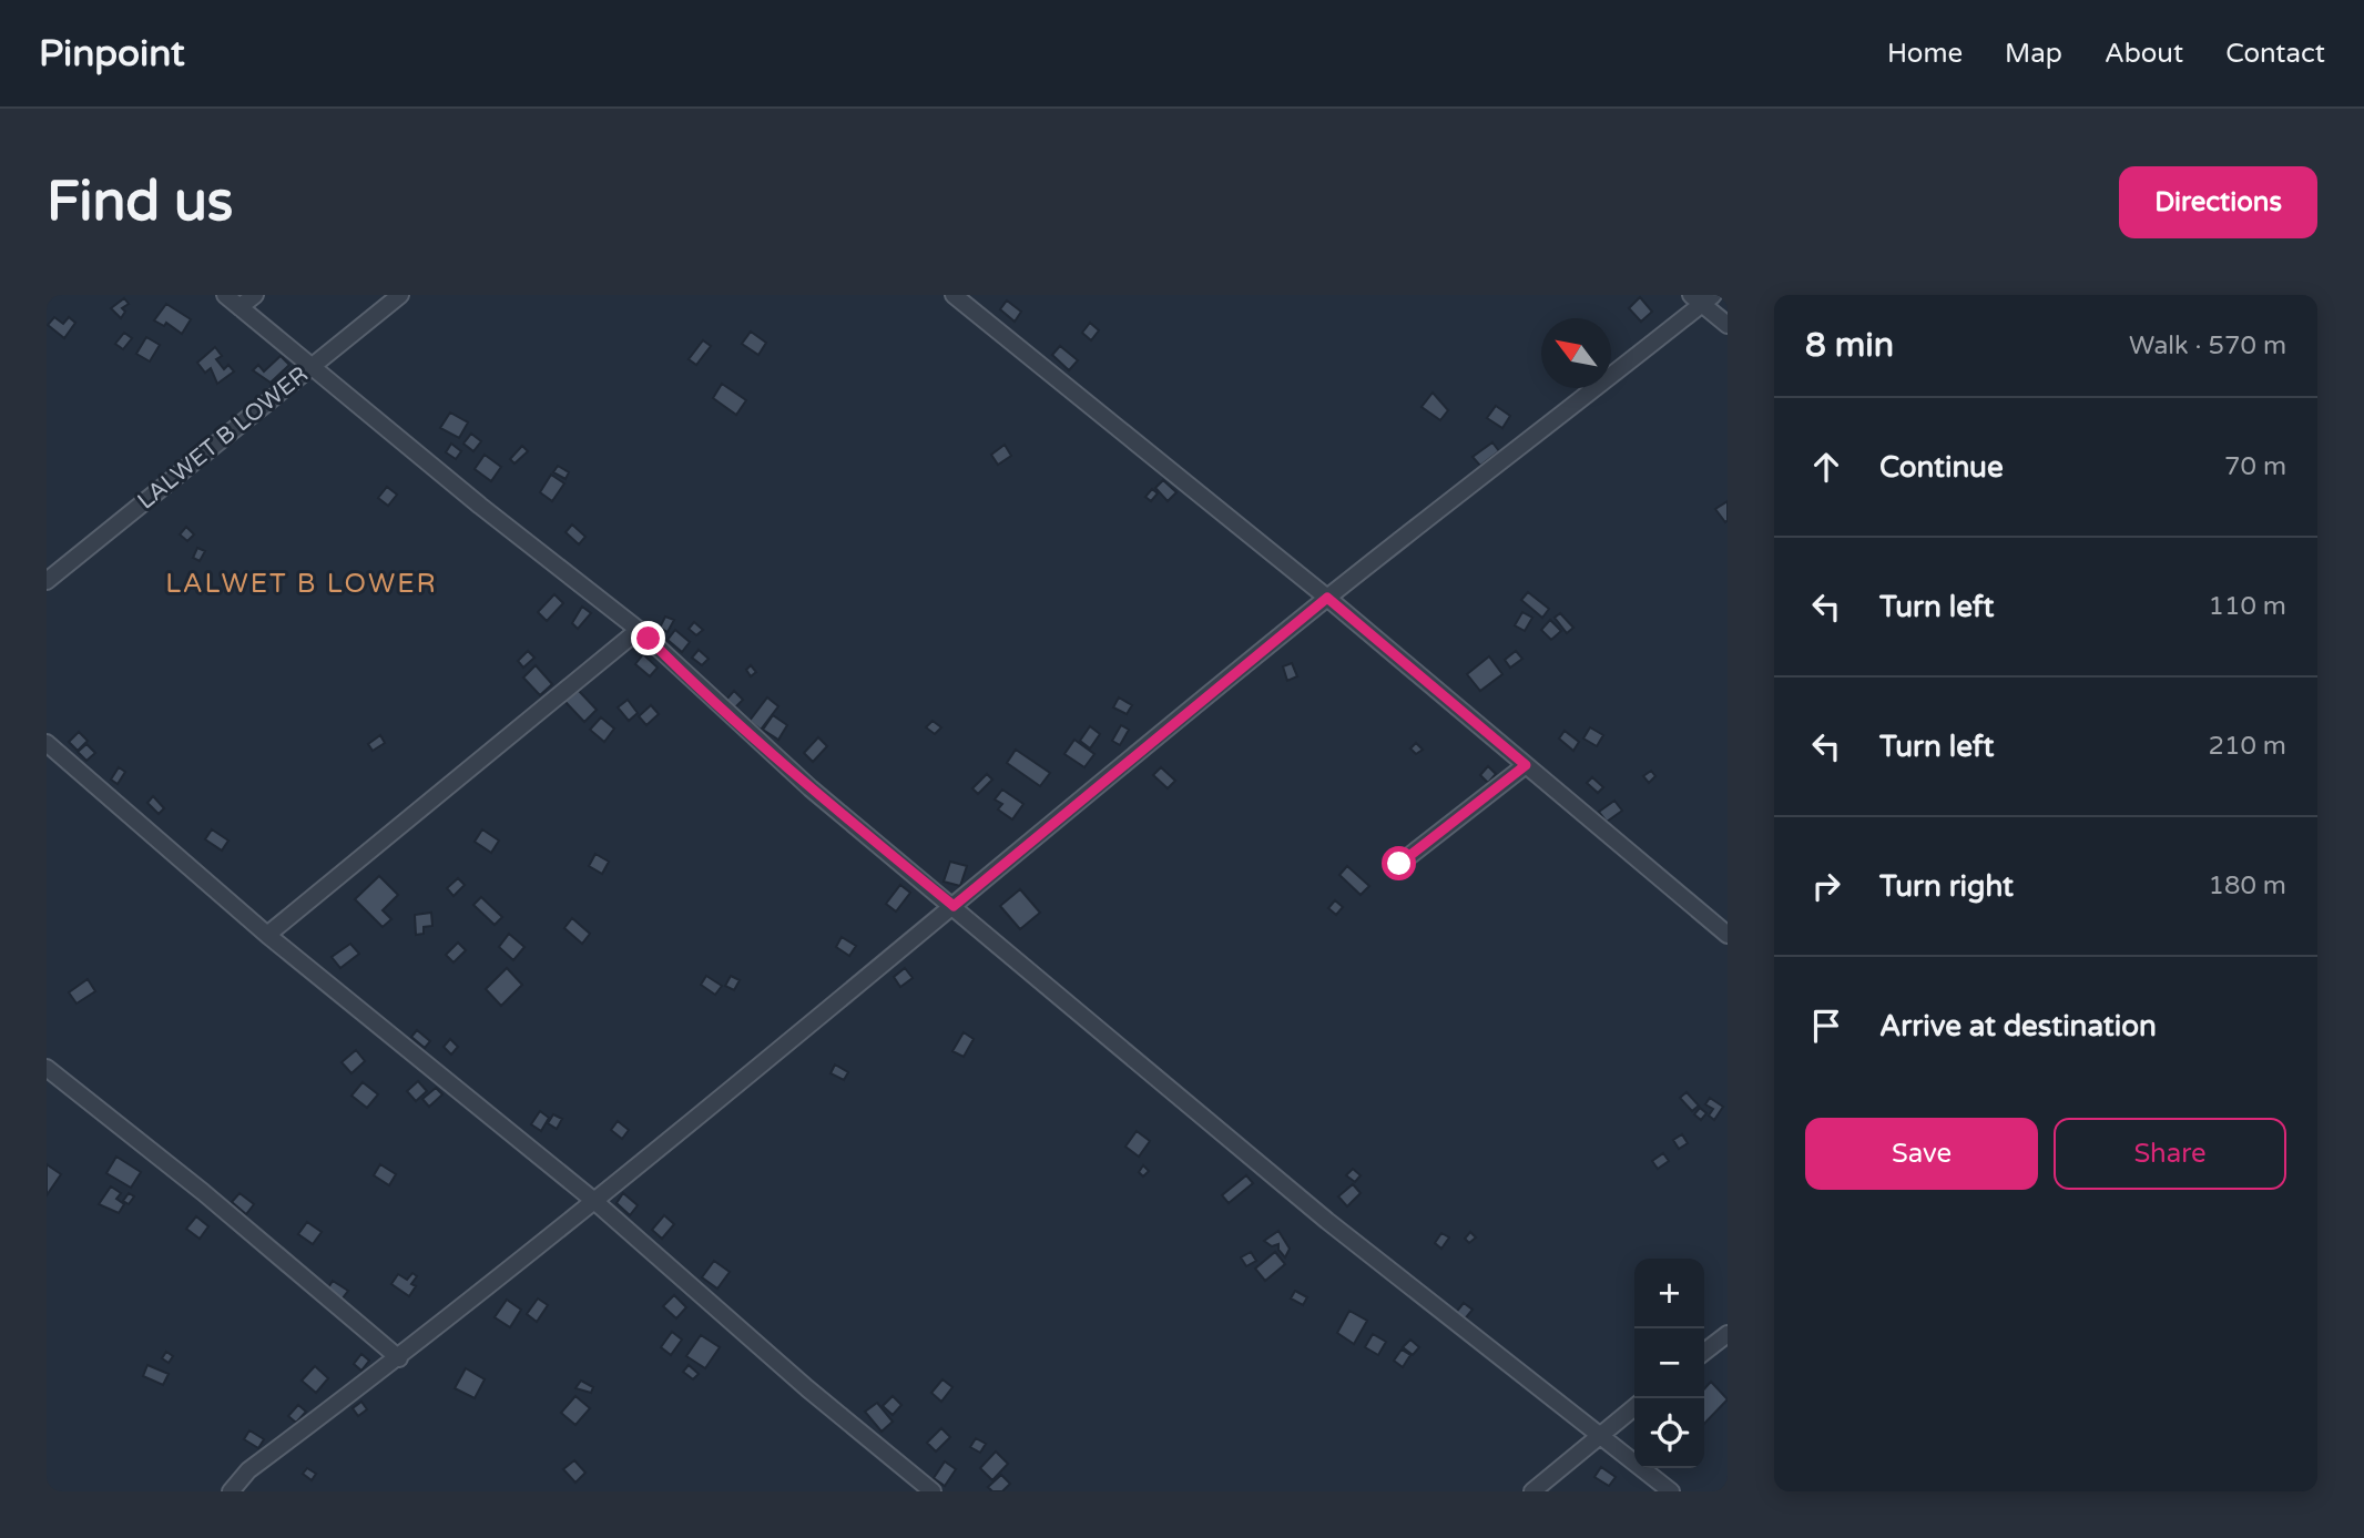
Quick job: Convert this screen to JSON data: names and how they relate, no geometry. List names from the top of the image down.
{
  "streets": {
    "street": ["LALWET B LOWER"]
  },
  "districts": ["LALWET B LOWER"],
  "north": "top left",
  "page": {
    "header": "Pinpoint",
    "nav": [
      "Home",
      "Map",
      "About",
      "Contact"
    ],
    "buttons": [
      "Directions",
      ["Save", "Share"]
    ],
    "title": "Find us",
    "heading": ["8 min", "Walk · 570 m"],
    "list": [
      ["Continue", "70 m"],
      ["Turn left", "110 m"],
      ["Turn left", "210 m"],
      ["Turn right", "180 m"],
      "Arrive at destination"
    ],
    "map_buttons": ["+", "−"]
  }
}
